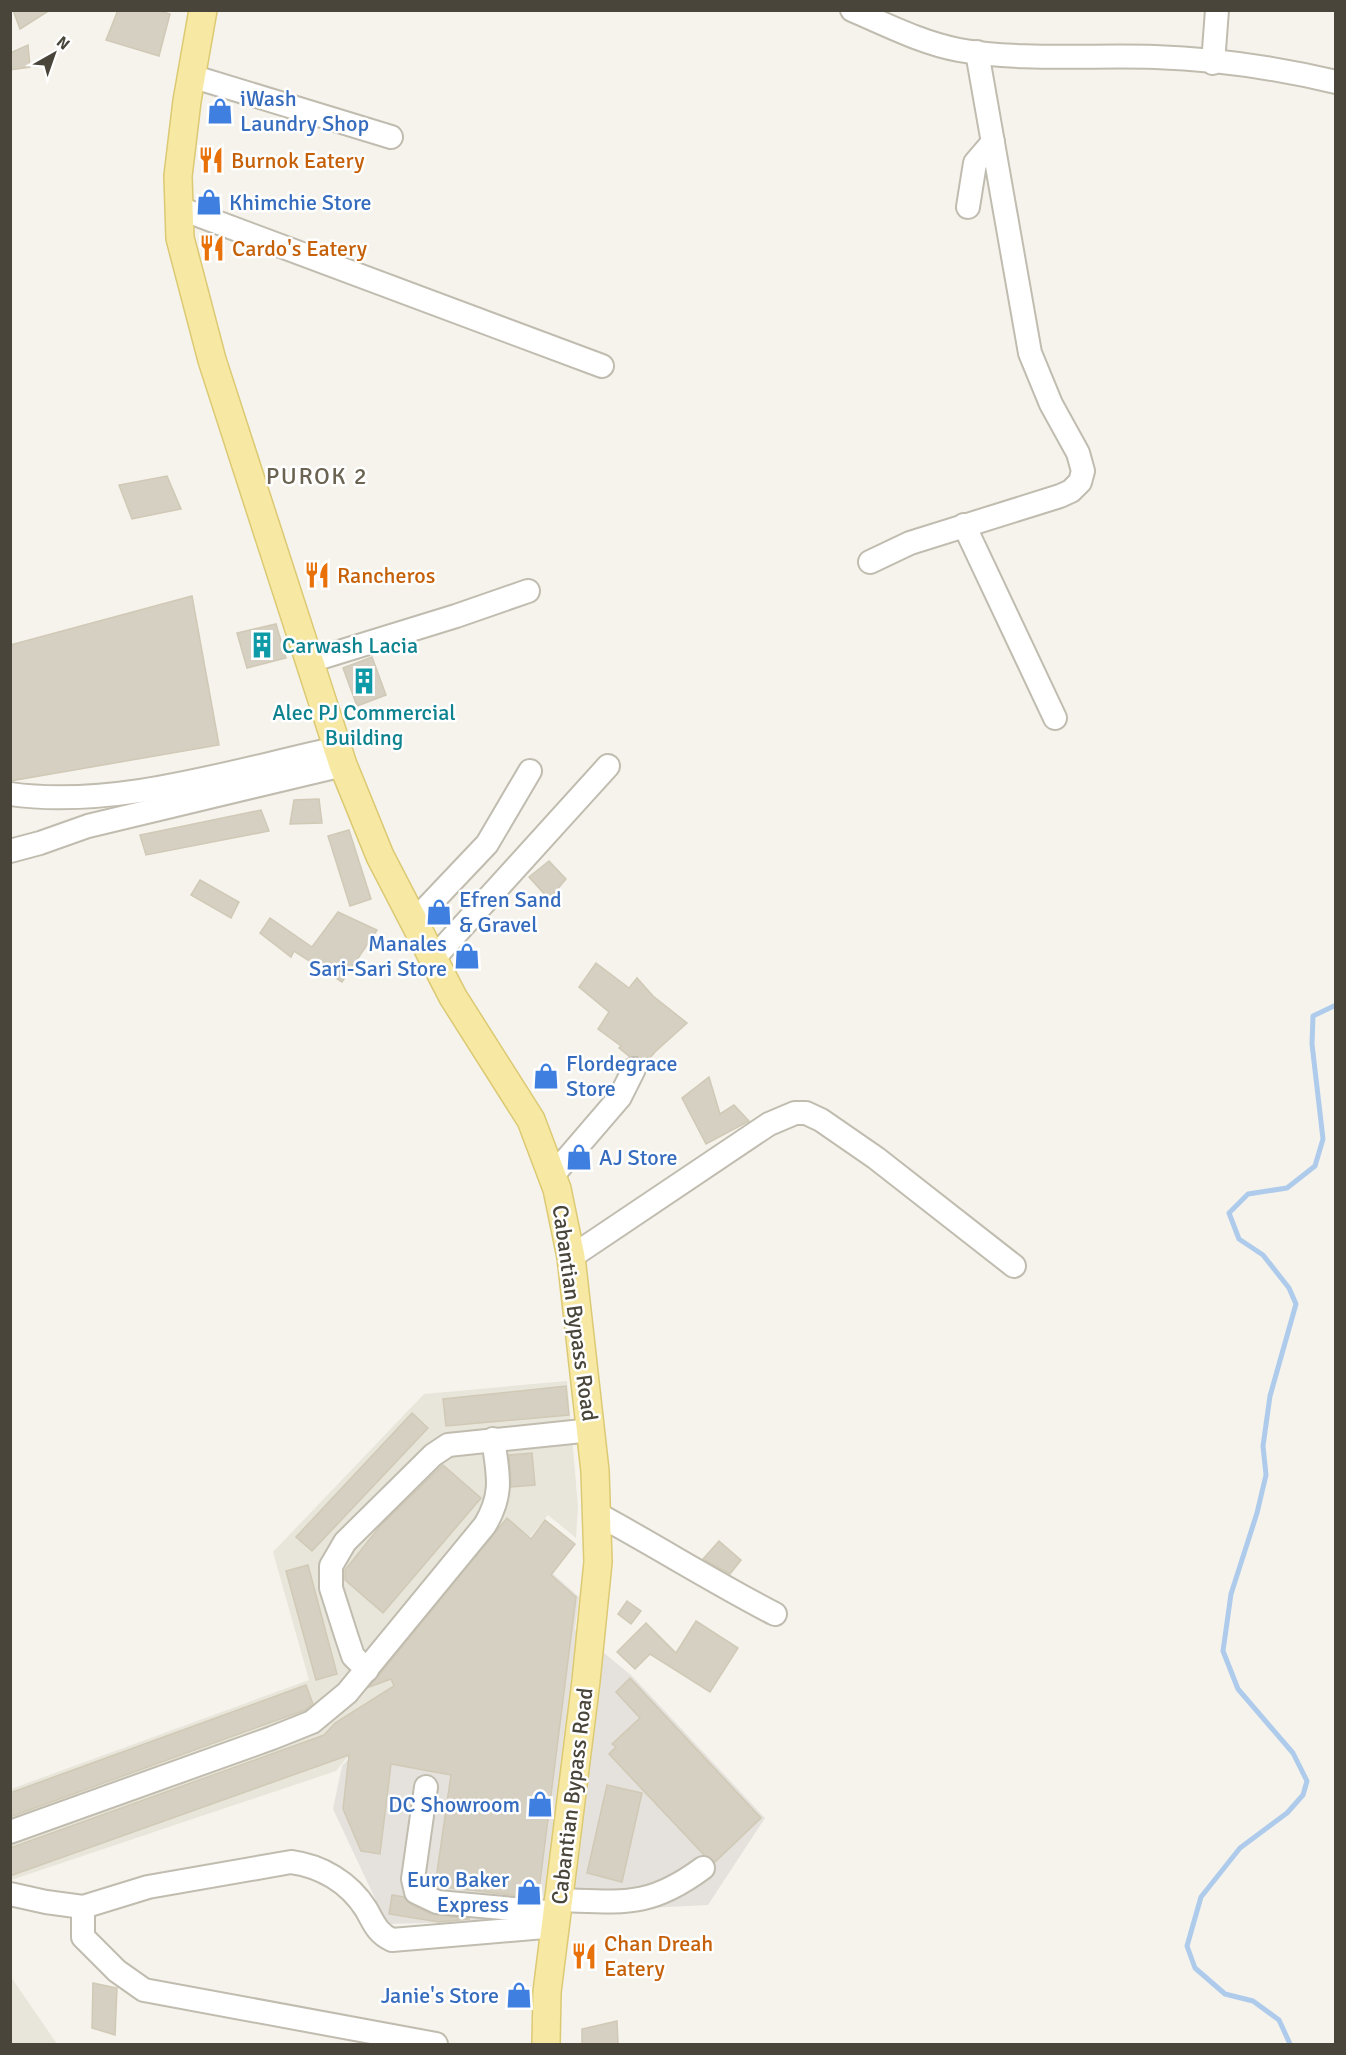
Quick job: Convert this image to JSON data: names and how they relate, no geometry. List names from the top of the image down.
{
  "streets": {
    "main road": ["Cabantian Bypass Road"]
  },
  "districts": ["PUROK 2"],
  "places": {
    "shop": [
      "iWash Laundry Shop",
      "Khimchie Store",
      "Efren Sand & Gravel",
      "Manales Sari-Sari Store",
      "Flordegrace Store",
      "AJ Store",
      "DC Showroom",
      "Euro Baker Express",
      "Janie's Store"
    ],
    "restaurant": [
      "Burnok Eatery",
      "Cardo's Eatery",
      "Rancheros",
      "Chan Dreah Eatery"
    ],
    "building": ["Carwash Lacia", "Alec PJ Commercial Building"]
  },
  "north": "top right"
}
